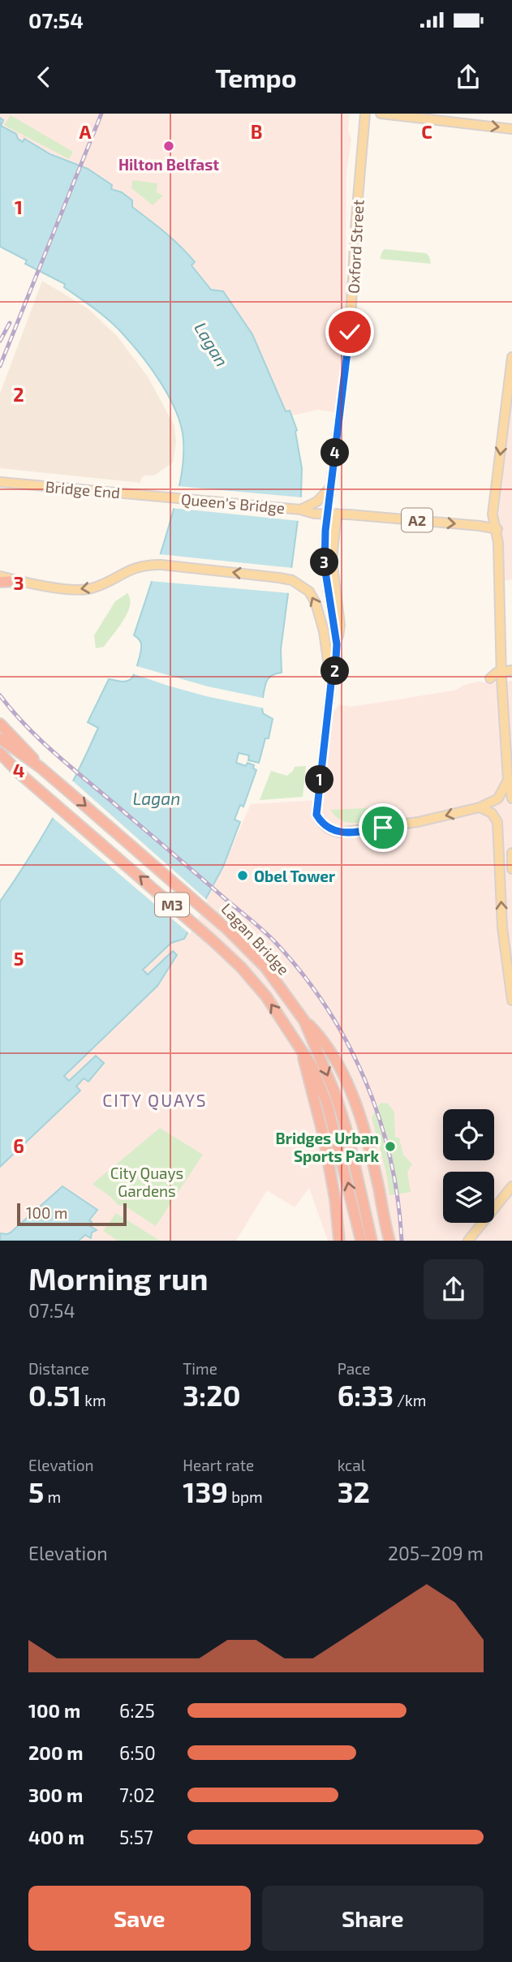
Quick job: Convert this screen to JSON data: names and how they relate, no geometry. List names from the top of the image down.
{
  "streets": {
    "highway": ["M3", "Lagan Bridge"],
    "main road": [
      "Oxford Street",
      "Bridge End",
      "Queen's Bridge",
      "A2"
    ]
  },
  "crossings": [
    ["Oxford Street", "A2"],
    ["Bridge End", "Queen's Bridge"],
    ["Queen's Bridge", "A2"],
    ["M3", "Lagan Bridge"]
  ],
  "districts": ["CITY QUAYS"],
  "water": ["Lagan"],
  "parks": ["City Quays Gardens"],
  "places": ["Hilton Belfast", "Obel Tower", "Bridges Urban Sports Park"],
  "scale_bar": "100 m",
  "page": {
    "status": "07:54",
    "header": "Tempo",
    "pins": [
      "4",
      "3",
      "2",
      "1"
    ],
    "scale": "100 m",
    "heading": ["Morning run", "07:54"],
    "stats": [
      ["Distance", "0.51 km"],
      ["Time", "3:20"],
      ["Pace", "6:33 /km"],
      ["Elevation", "5 m"],
      ["Heart rate", "139 bpm"],
      ["kcal", "32"]
    ],
    "chart": ["Elevation", "205–209 m"],
    "list": [
      {
        "name": "100 m",
        "note": "6:25"
      },
      {
        "name": "200 m",
        "note": "6:50"
      },
      {
        "name": "300 m",
        "note": "7:02"
      },
      {
        "name": "400 m",
        "note": "5:57"
      }
    ],
    "buttons": ["Save", "Share"]
  },
  "grid": {
    "columns": ["A", "B", "C"],
    "rows": [
      "1",
      "2",
      "3",
      "4",
      "5",
      "6"
    ]
  }
}
